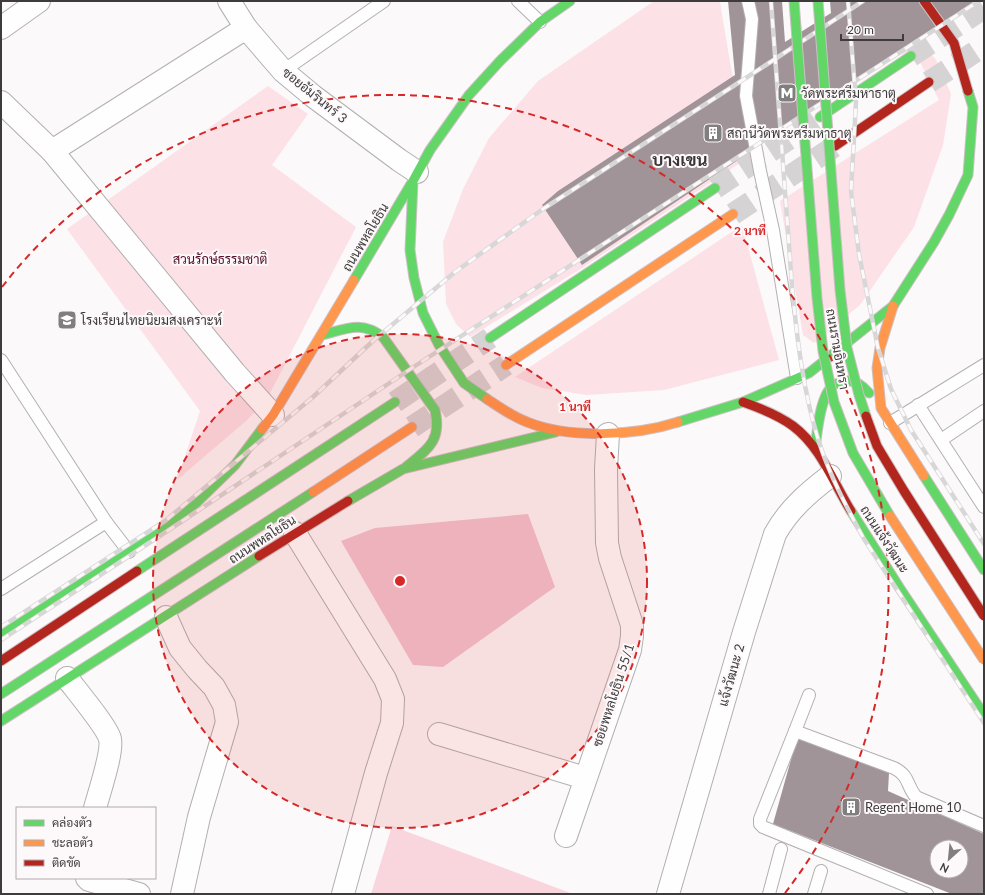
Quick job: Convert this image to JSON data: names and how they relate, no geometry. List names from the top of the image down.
{
  "streets": {
    "main road": ["ถนนพหลโยธิน", "ถนนรามอินทรา", "ถนนแจ้งวัฒนะ"],
    "street": ["ซอยอัมรินทร์ 3", "แจ้งวัฒนะ 2", "ซอยพหลโยธิน 55/1"]
  },
  "crossings": [
    ["ซอยอัมรินทร์ 3", "ถนนพหลโยธิน"],
    ["ถนนแจ้งวัฒนะ", "แจ้งวัฒนะ 2"]
  ],
  "districts": ["บางเขน"],
  "parks": ["สวนรักษ์ธรรมชาติ"],
  "places": {
    "metro station": ["วัดพระศรีมหาธาตุ"],
    "building": ["สถานีวัดพระศรีมหาธาตุ", "Regent Home 10"],
    "school or university": ["โรงเรียนไทยนิยมสงเคราะห์"]
  },
  "legend": ["คล่องตัว", "ชะลอตัว", "ติดขัด"],
  "scale_bar": "20 m",
  "north": "bottom left",
  "rings": ["2 นาที", "1 นาที"]
}
